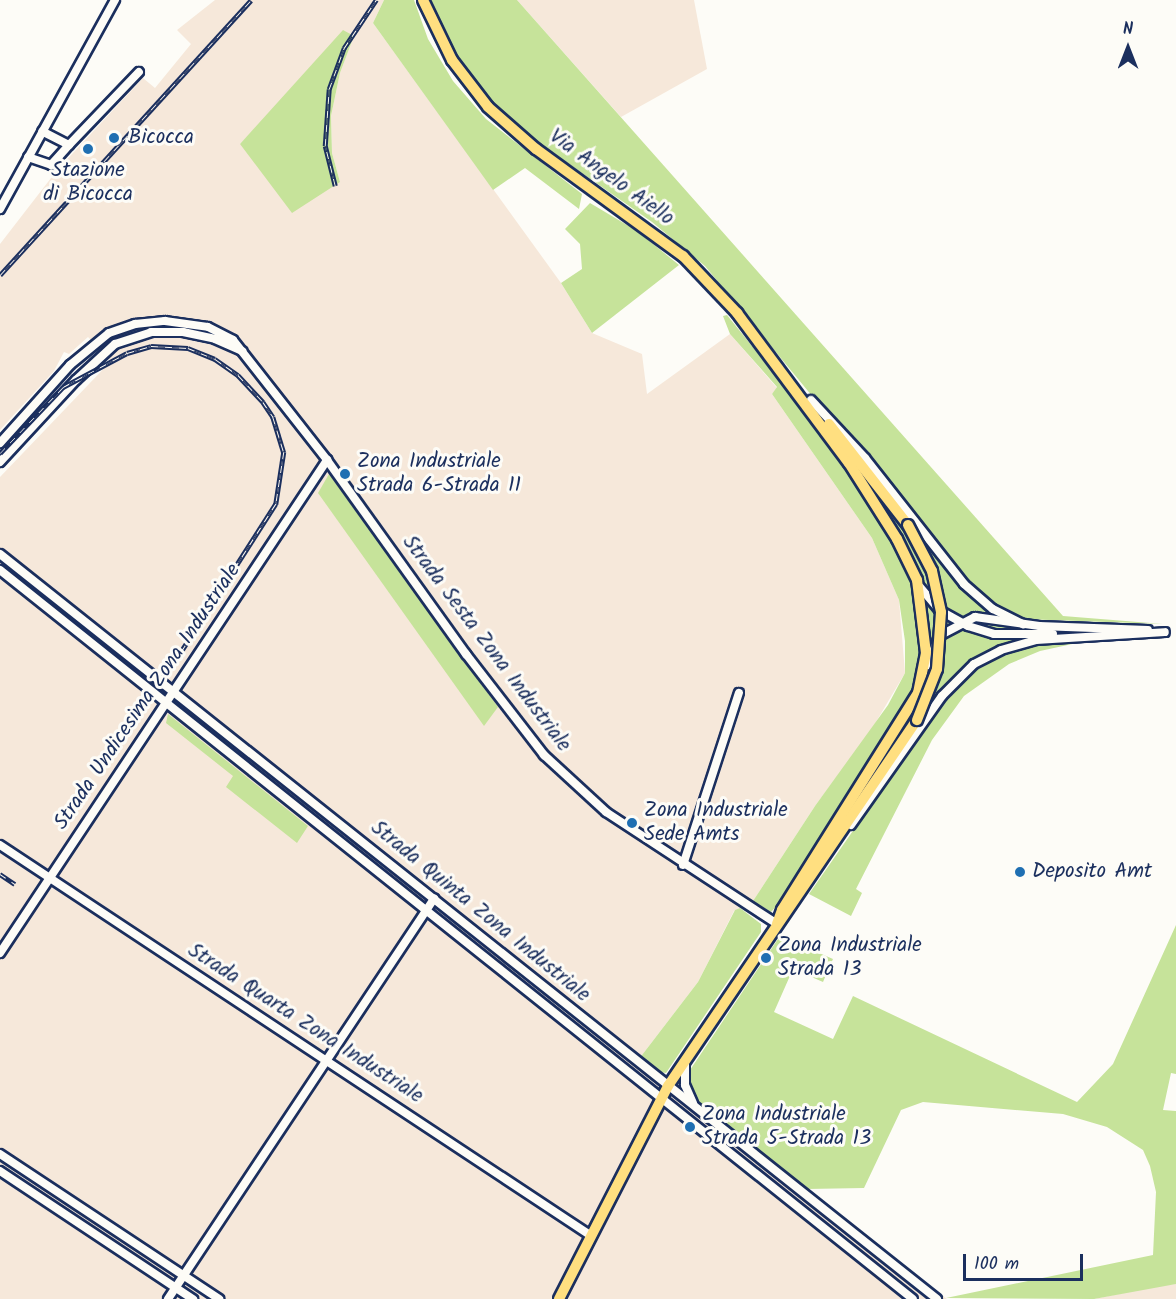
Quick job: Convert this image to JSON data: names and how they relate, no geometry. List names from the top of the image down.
{
  "streets": {
    "main road": ["Via Angelo Aiello"],
    "street": [
      "Strada Sesta Zona Industriale",
      "Strada Undicesima Zona Industriale",
      "Strada Quinta Zona Industriale",
      "Strada Quarta Zona Industriale"
    ]
  },
  "crossings": [
    ["Strada Sesta Zona Industriale", "Strada Undicesima Zona Industriale"],
    ["Strada Undicesima Zona Industriale", "Strada Quinta Zona Industriale"],
    ["Strada Undicesima Zona Industriale", "Strada Quarta Zona Industriale"]
  ],
  "places": [
    "Bicocca",
    "Stazione di Bicocca",
    "Zona Industriale Strada 6-Strada 11",
    "Zona Industriale Sede Amts",
    "Deposito Amt",
    "Zona Industriale Strada 13",
    "Zona Industriale Strada 5-Strada 13"
  ],
  "scale_bar": "100 m",
  "north": "top"
}
